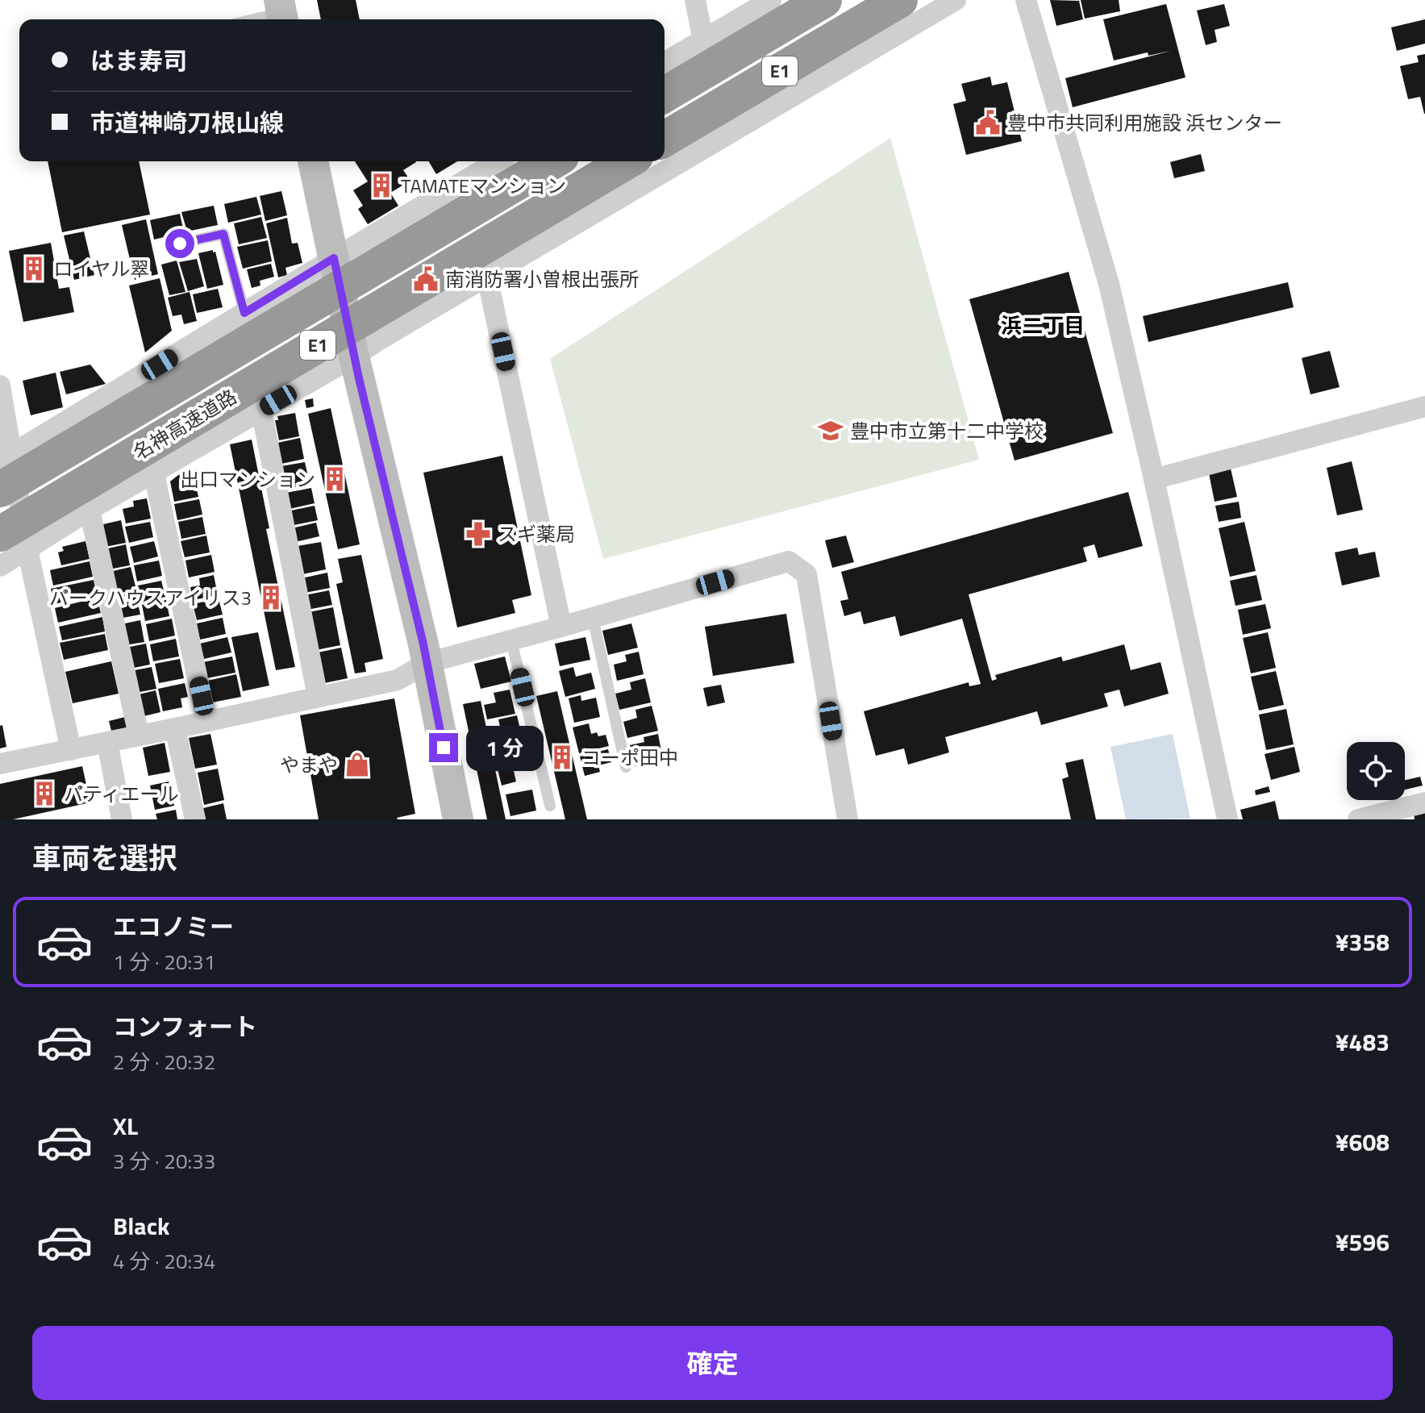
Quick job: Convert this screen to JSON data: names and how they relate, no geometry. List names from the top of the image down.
{
  "streets": {
    "highway": ["E1", "名神高速道路"]
  },
  "districts": ["浜二丁目"],
  "places": {
    "public building": ["豊中市共同利用施設 浜センター", "南消防署小曽根出張所"],
    "building": [
      "TAMATEマンション",
      "ロイヤル翠",
      "出口マンション",
      "パークハウスアイリス3",
      "コーポ田中",
      "パティエール"
    ],
    "school or university": ["豊中市立第十二中学校"],
    "pharmacy": ["スギ薬局"],
    "shop": ["やまや"]
  },
  "page": {
    "banner": ["はま寿司", "市道神崎刀根山線"],
    "bubble": "1 分",
    "heading": "車両を選択",
    "list": [
      {
        "name": "エコノミー",
        "note": "1 分 · 20:31",
        "value": "¥358"
      },
      {
        "name": "コンフォート",
        "note": "2 分 · 20:32",
        "value": "¥483"
      },
      {
        "name": "XL",
        "note": "3 分 · 20:33",
        "value": "¥608"
      },
      {
        "name": "Black",
        "note": "4 分 · 20:34",
        "value": "¥596"
      }
    ],
    "buttons": "確定"
  }
}
